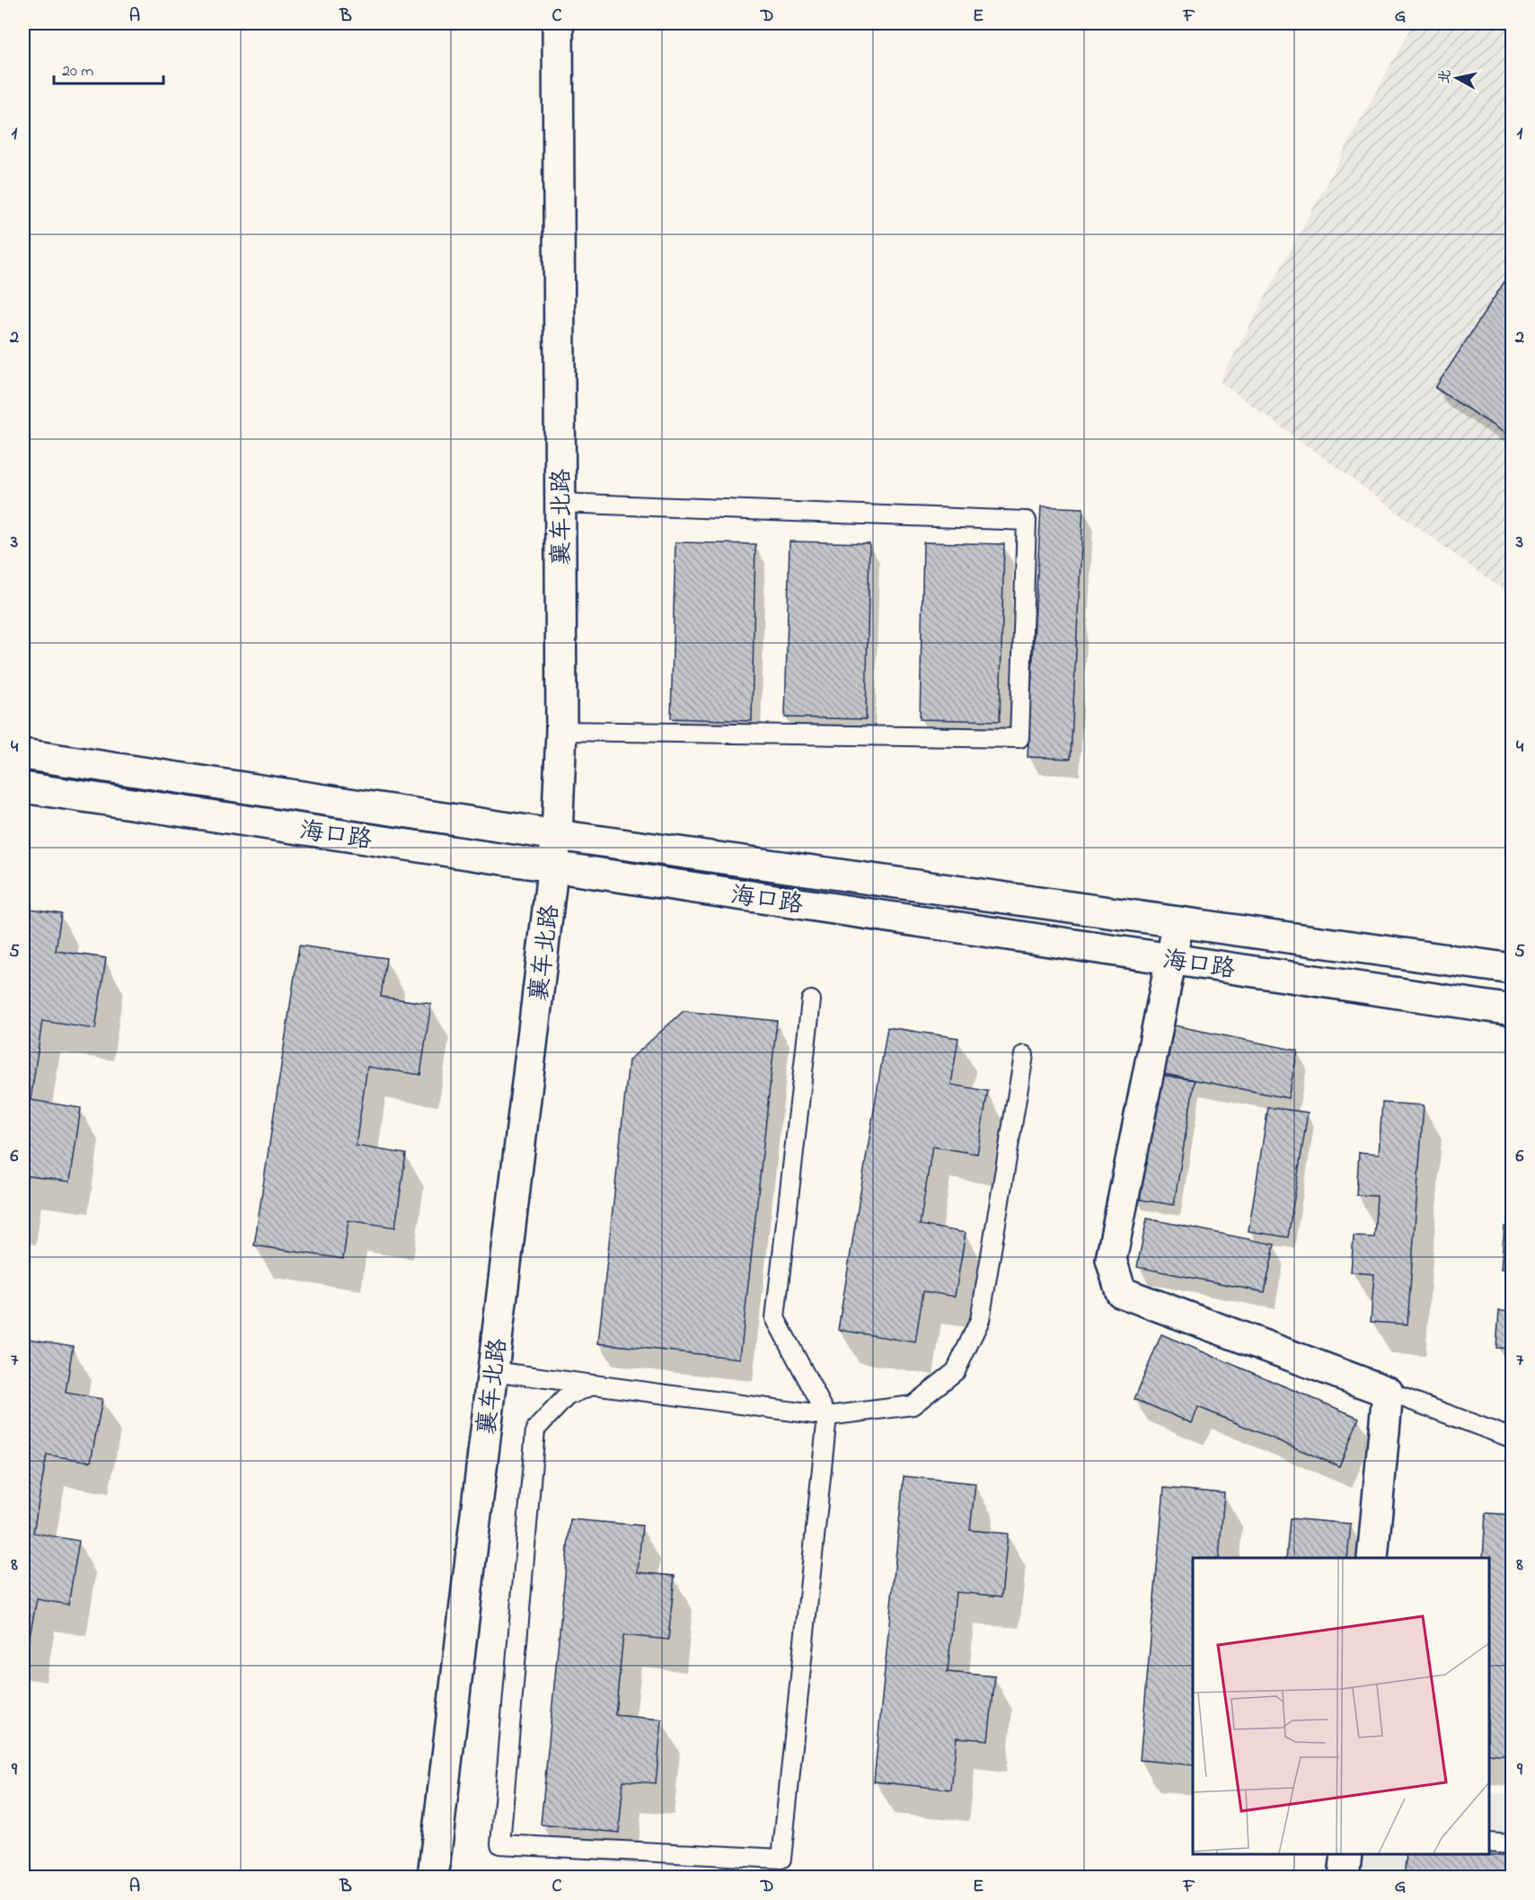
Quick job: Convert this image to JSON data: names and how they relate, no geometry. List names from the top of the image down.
{
  "streets": {
    "street": ["襄车北路", "海口路"]
  },
  "crossings": [
    ["襄车北路", "海口路"]
  ],
  "scale_bar": "20 m",
  "north": "left",
  "grid": {
    "columns": [
      "A",
      "B",
      "C",
      "D",
      "E",
      "F",
      "G"
    ],
    "rows": [
      "1",
      "2",
      "3",
      "4",
      "5",
      "6",
      "7",
      "8",
      "9"
    ]
  }
}
